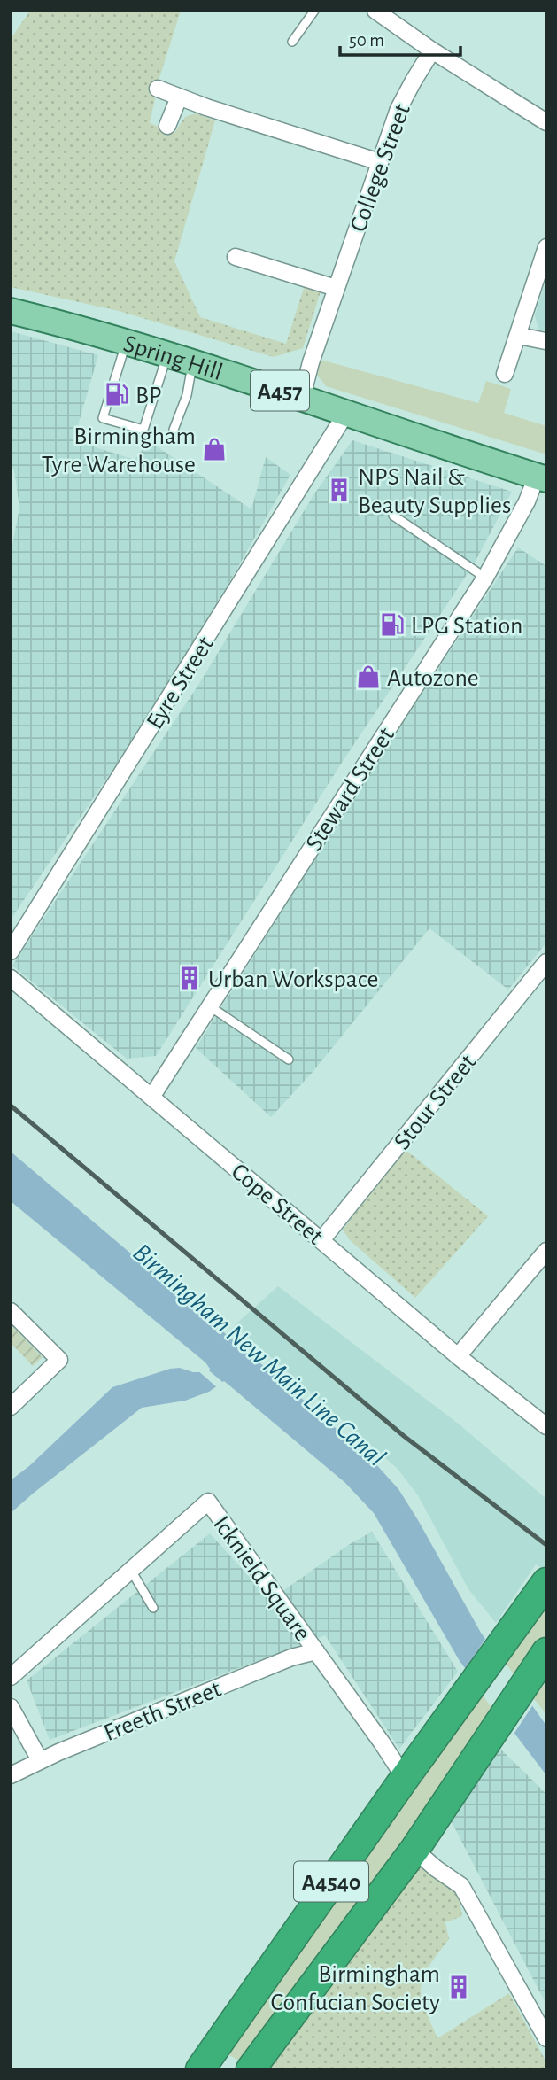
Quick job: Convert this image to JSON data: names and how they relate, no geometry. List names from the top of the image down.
{
  "streets": {
    "highway": ["A4540"],
    "main road": ["Spring Hill", "A457"],
    "street": [
      "College Street",
      "Eyre Street",
      "Steward Street",
      "Stour Street",
      "Cope Street",
      "Icknield Square",
      "Freeth Street"
    ]
  },
  "crossings": [
    ["College Street", "Spring Hill"],
    ["Spring Hill", "Eyre Street"],
    ["Spring Hill", "Steward Street"],
    ["Steward Street", "Cope Street"],
    ["Stour Street", "Cope Street"],
    ["Icknield Square", "Freeth Street"],
    ["Icknield Square", "A4540"]
  ],
  "water": ["Birmingham New Main Line Canal"],
  "places": {
    "fuel station": ["BP", "LPG Station"],
    "shop": ["Birmingham Tyre Warehouse", "Autozone"],
    "building": ["NPS Nail & Beauty Supplies", "Urban Workspace", "Birmingham Confucian Society"]
  },
  "scale_bar": "50 m"
}
